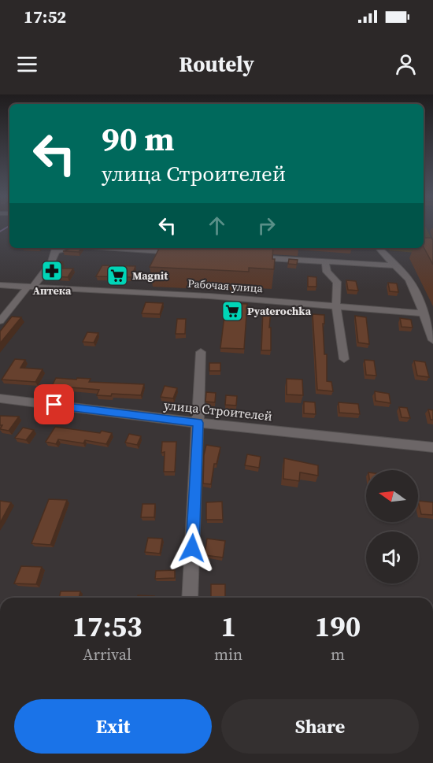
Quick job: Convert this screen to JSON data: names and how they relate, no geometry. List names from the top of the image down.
{
  "streets": {
    "street": ["Рабочая улица", "улица Строителей"]
  },
  "places": {
    "pharmacy": ["Аптека"],
    "supermarket": ["Magnit", "Pyaterochka"]
  },
  "north": "left",
  "page": {
    "status": "17:52",
    "header": "Routely",
    "turn": ["90 m", "улица Строителей"],
    "eta": [
      "17:53",
      "Arrival",
      "1",
      "min",
      "190",
      "m"
    ],
    "buttons": ["Exit", "Share"]
  }
}
